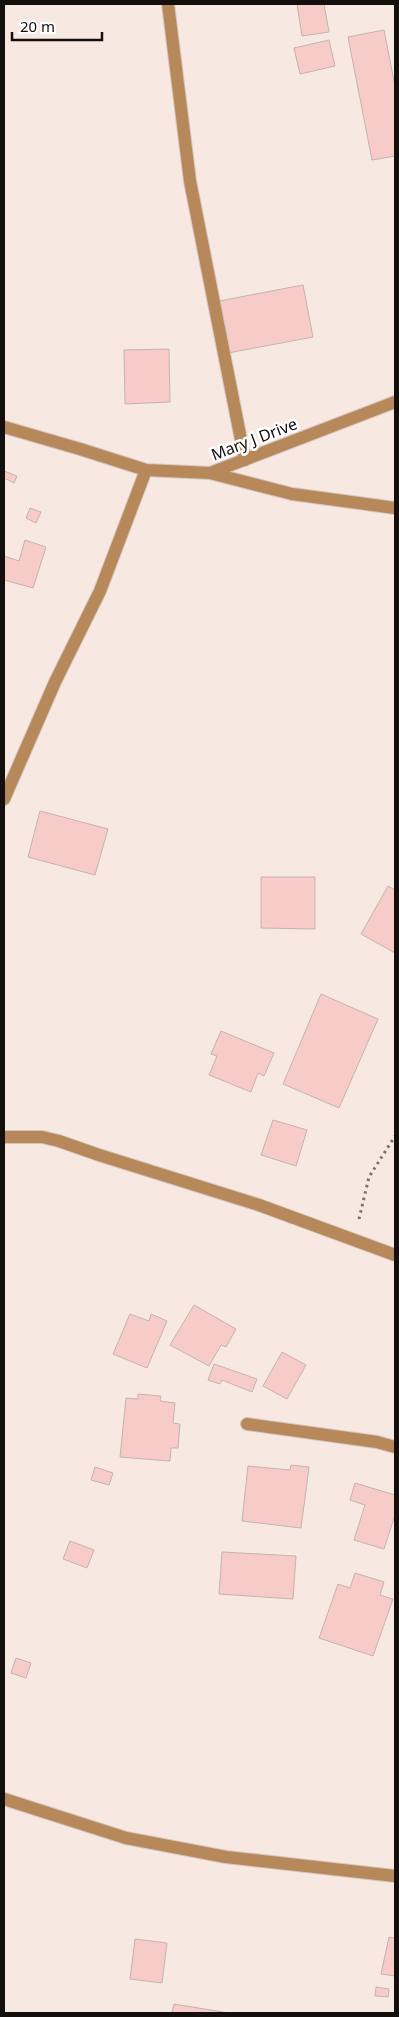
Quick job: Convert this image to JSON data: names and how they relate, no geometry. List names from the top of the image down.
{
  "streets": {
    "street": ["Mary J Drive"]
  },
  "scale_bar": "20 m"
}
